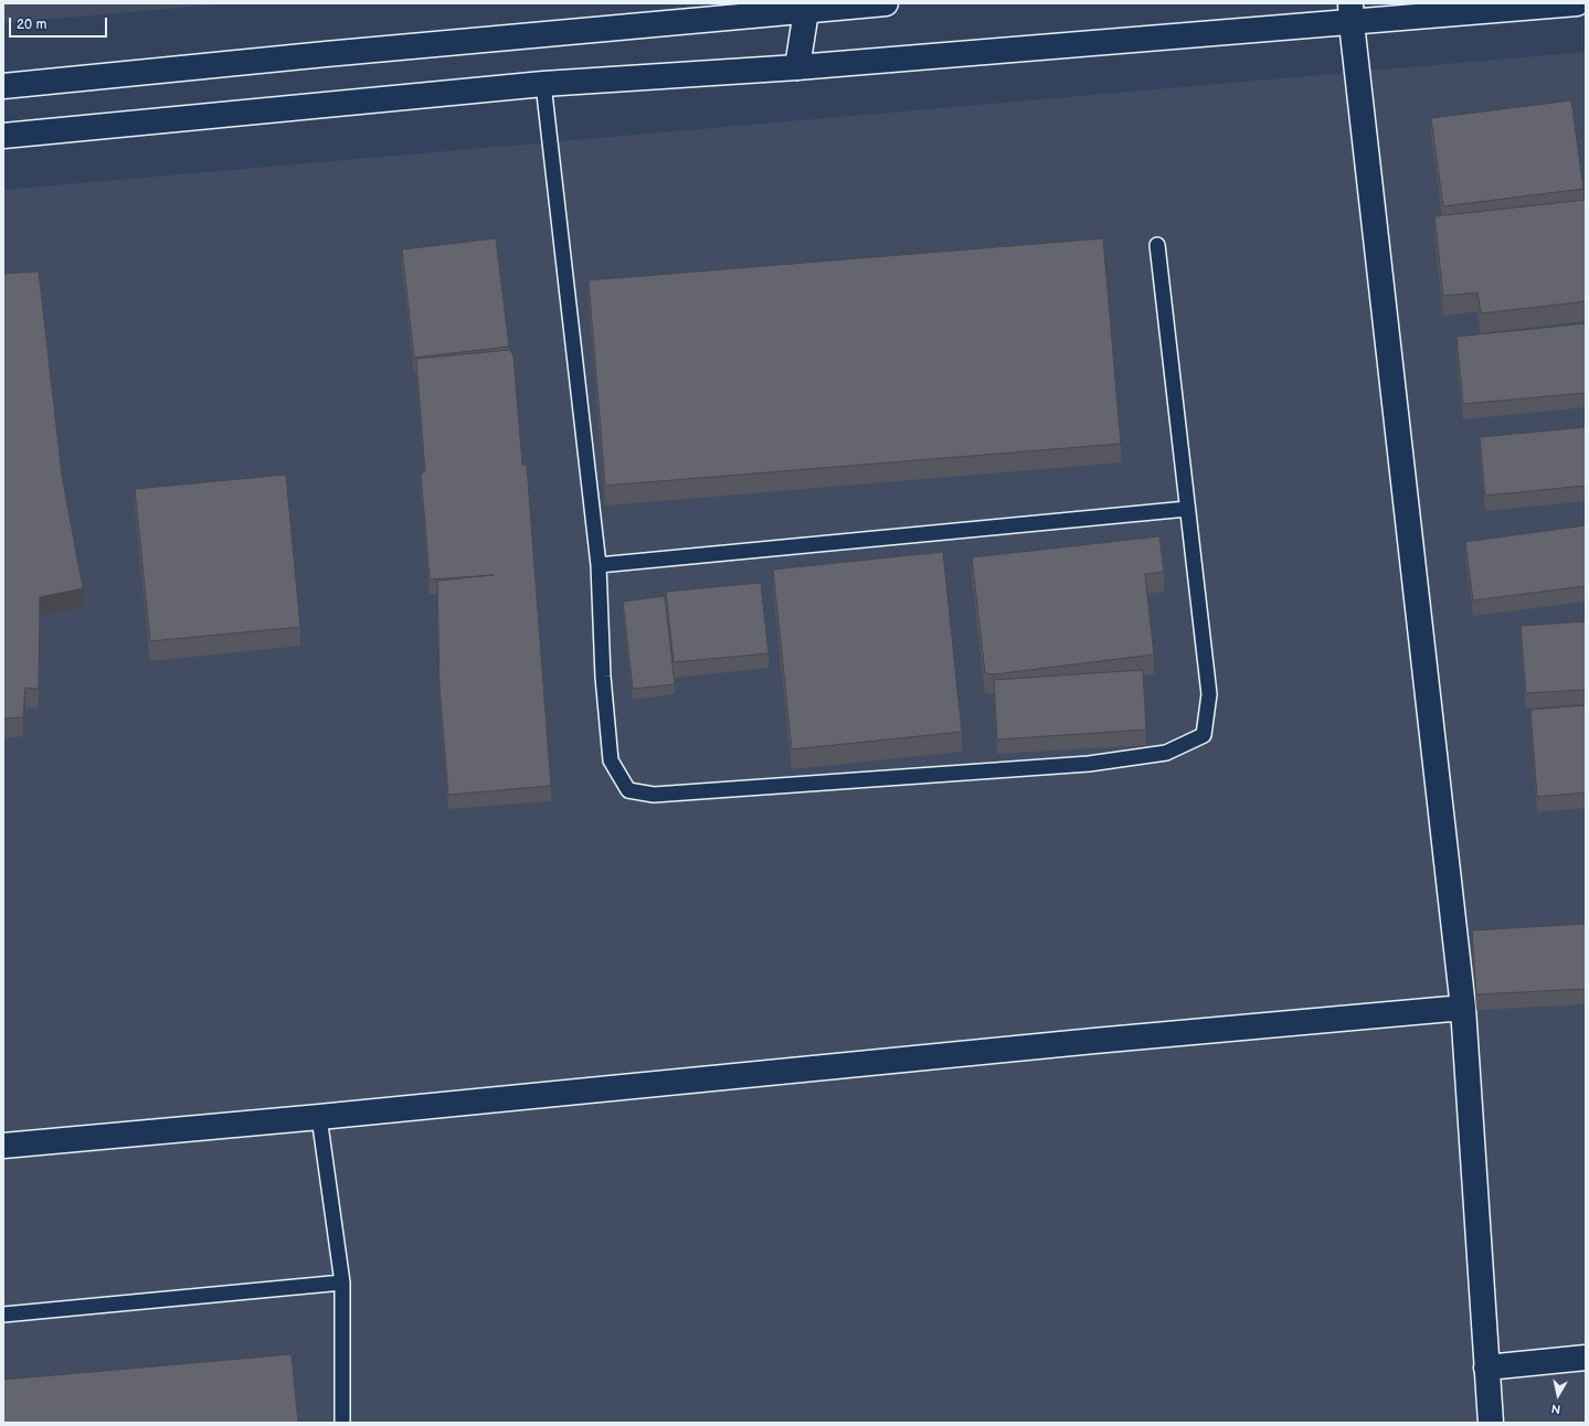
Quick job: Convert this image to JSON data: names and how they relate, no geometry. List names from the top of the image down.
{
  "scale_bar": "20 m",
  "north": "bottom"
}
